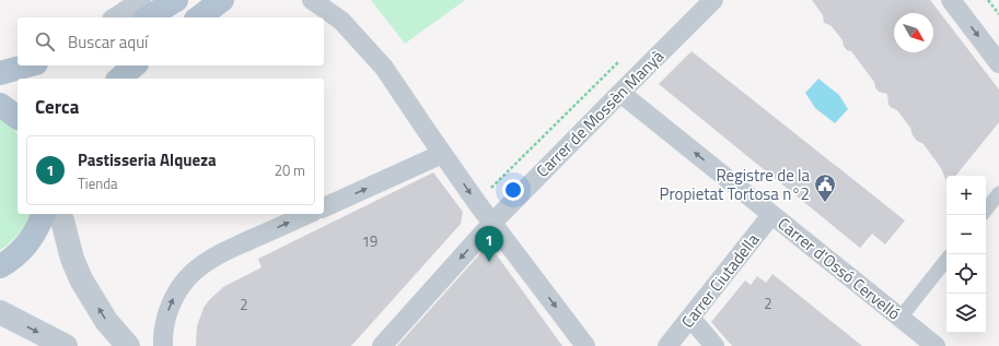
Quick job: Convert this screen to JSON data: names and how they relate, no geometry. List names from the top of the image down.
{
  "streets": {
    "street": ["Carrer de Mossèn Manyà", "Carrer d'Ossó Cervelló", "Carrer Ciutadella"]
  },
  "crossings": [
    ["Carrer de Mossèn Manyà", "Carrer d'Ossó Cervelló"],
    ["Carrer d'Ossó Cervelló", "Carrer Ciutadella"]
  ],
  "one_way": ["Carrer d'Ossó Cervelló"],
  "places": {
    "public building": ["Registre de la Propietat Tortosa n°2"]
  },
  "house_numbers": ["19", "2", "2"],
  "north": "bottom right",
  "page": {
    "search": "Buscar aquí",
    "heading": "Cerca",
    "list": [
      {
        "mark": "1",
        "name": "Pastisseria Alqueza",
        "note": "Tienda",
        "value": "20 m"
      }
    ],
    "map_buttons": ["+", "−"],
    "pins": "1"
  }
}
